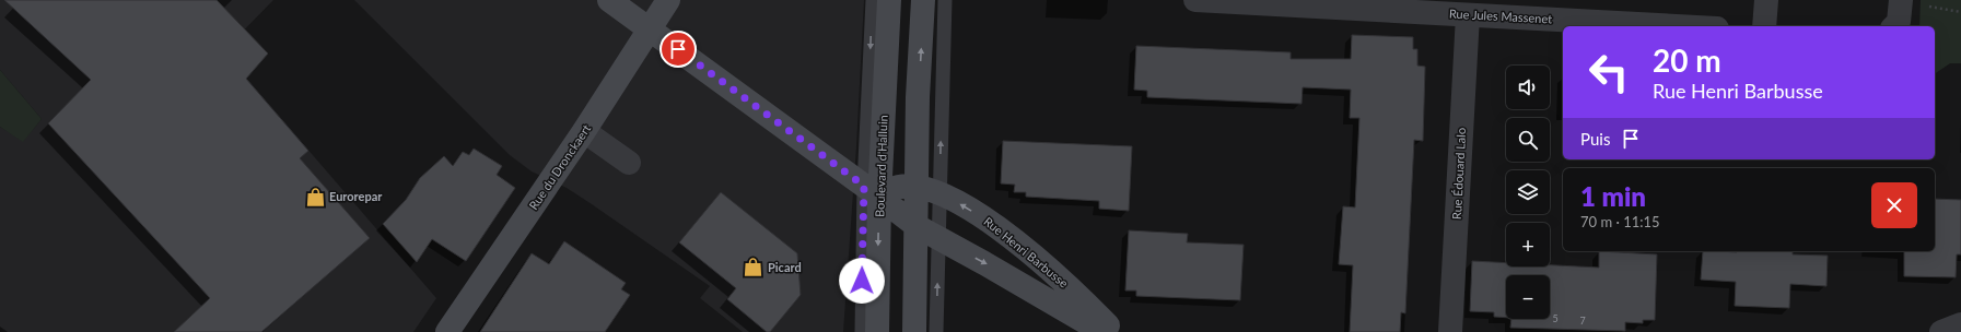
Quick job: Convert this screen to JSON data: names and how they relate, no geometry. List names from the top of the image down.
{
  "streets": {
    "main road": ["Boulevard d'Halluin", "Rue du Dronckaert", "Rue Henri Barbusse"],
    "street": ["Rue Jules Massenet", "Rue Édouard Lalo"]
  },
  "crossings": [
    ["Rue Jules Massenet", "Rue Édouard Lalo"],
    ["Boulevard d'Halluin", "Rue Henri Barbusse"],
    ["Rue du Dronckaert", "Rue Henri Barbusse"]
  ],
  "places": {
    "shop": ["Eurorepar", "Picard"]
  },
  "house_numbers": ["5", "7"],
  "page": {
    "turn": ["20 m", "Rue Henri Barbusse"],
    "map_buttons": ["+", "−"],
    "then": "Puis",
    "heading": ["1 min", "70 m · 11:15"]
  }
}
